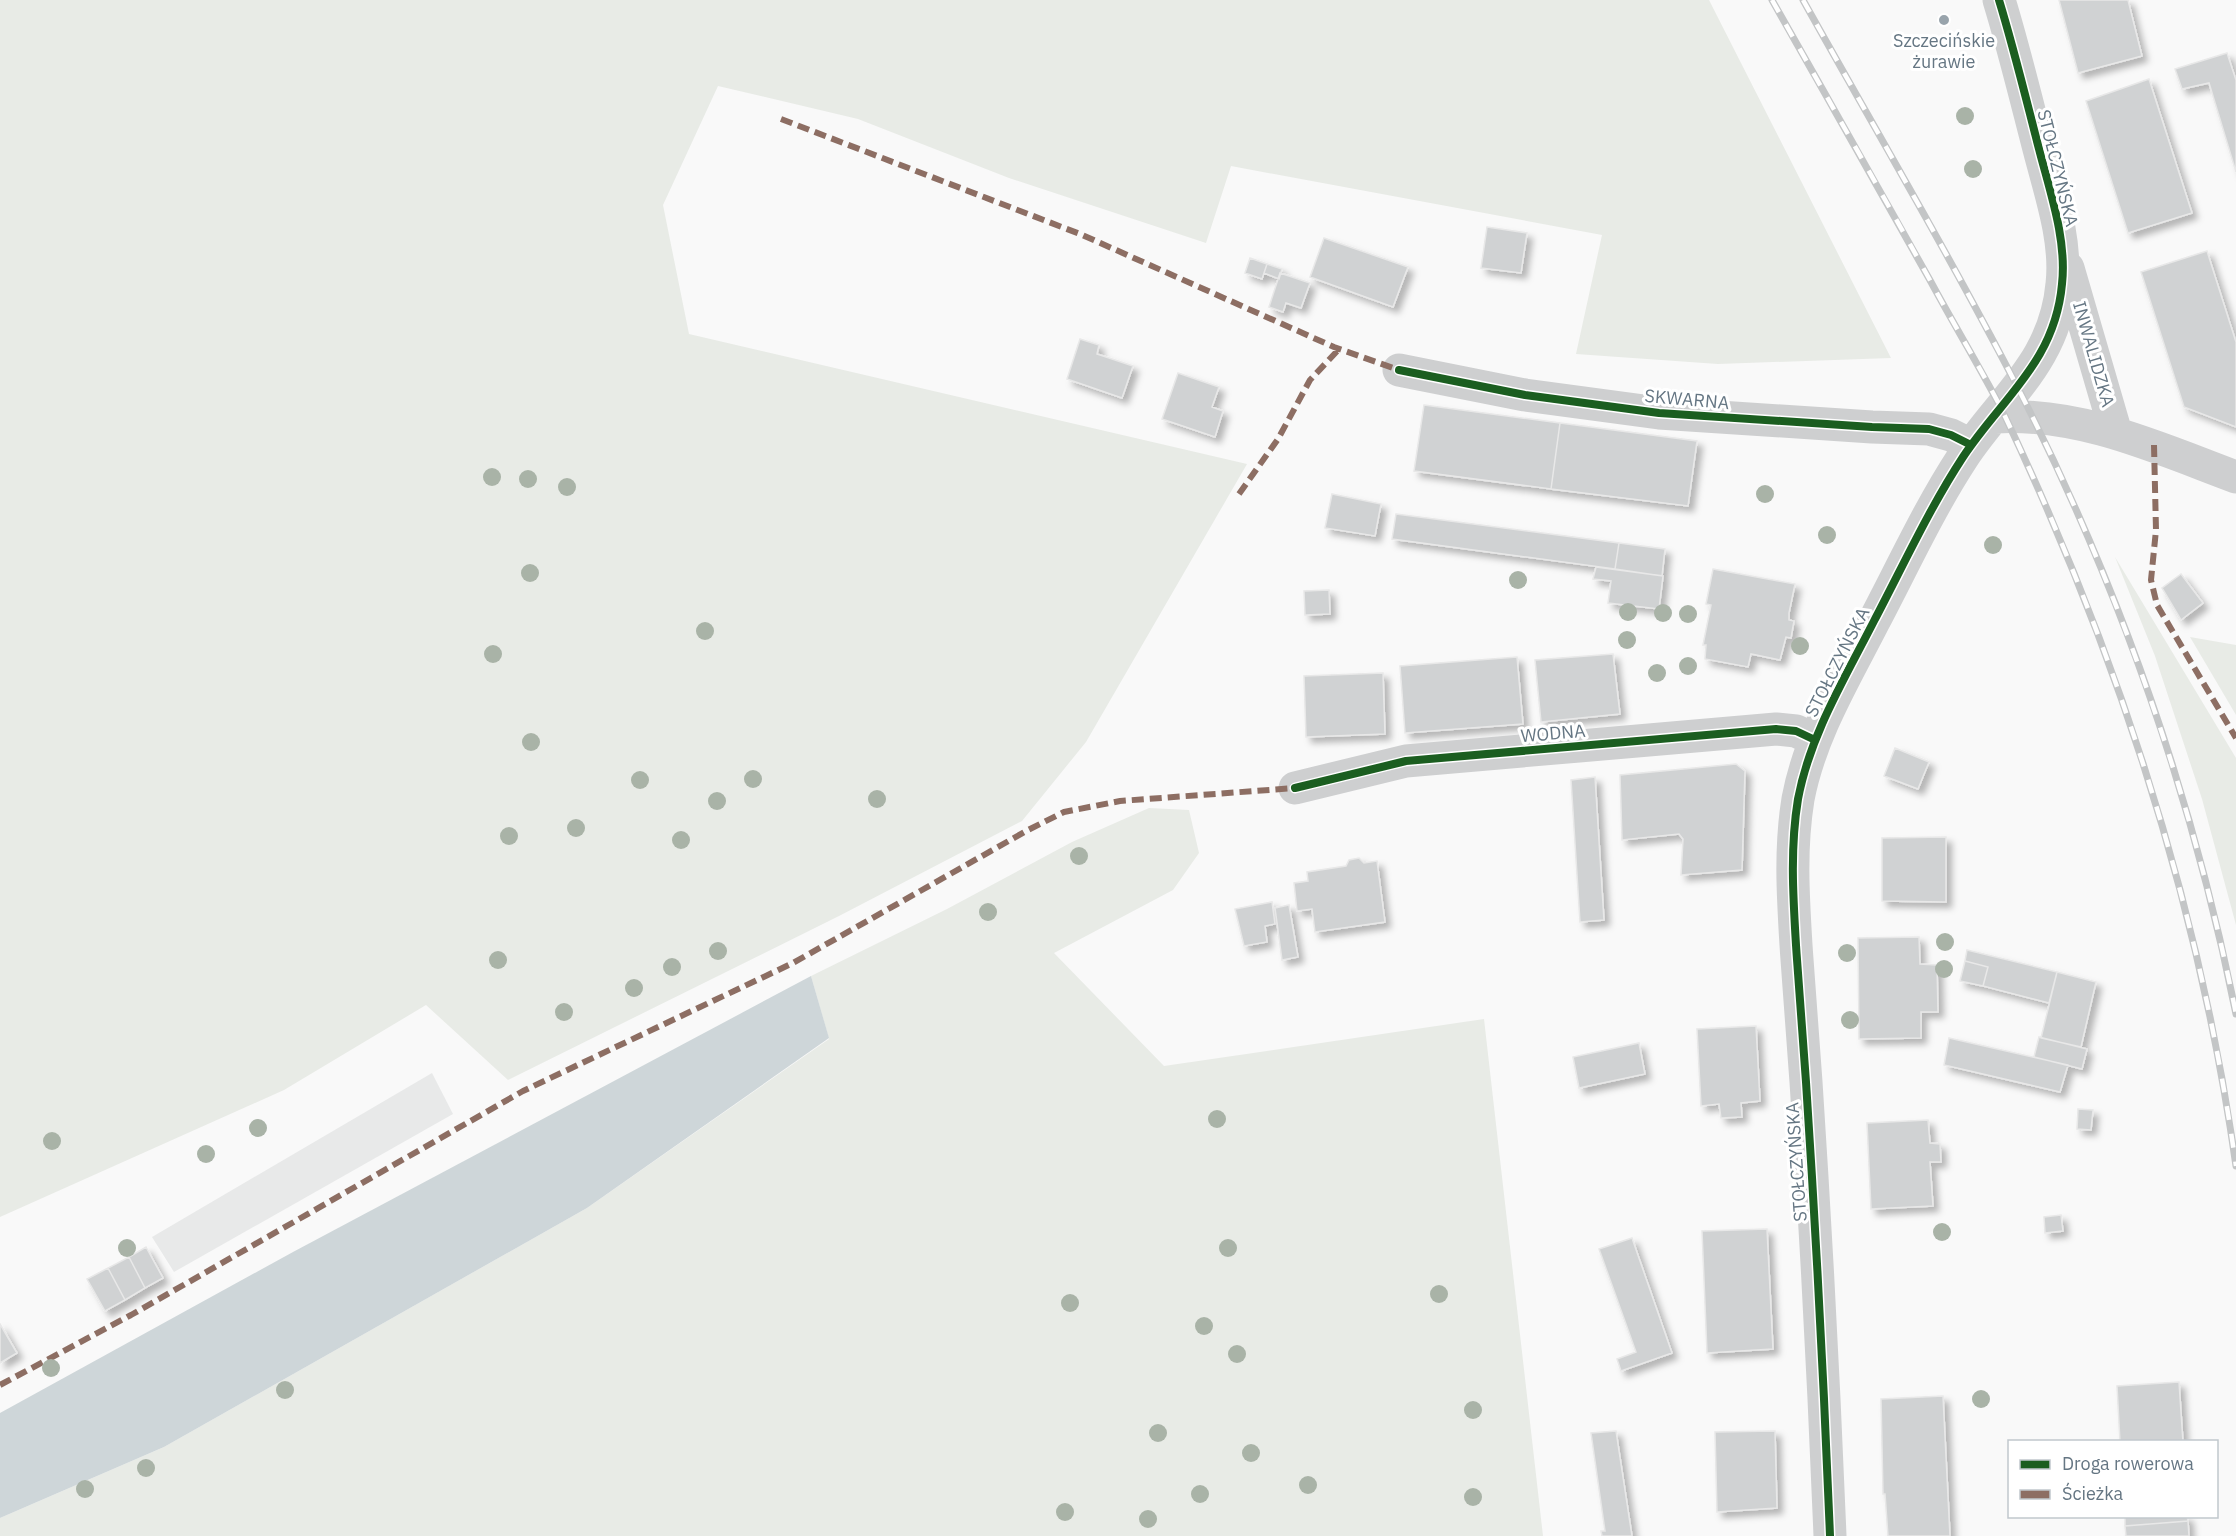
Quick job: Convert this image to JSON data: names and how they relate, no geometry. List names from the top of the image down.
{
  "streets": {
    "street": [
      "STOŁCZYŃSKA",
      "INWALIDZKA",
      "SKWARNA",
      "WODNA"
    ]
  },
  "crossings": [
    ["STOŁCZYŃSKA", "INWALIDZKA"],
    ["STOŁCZYŃSKA", "SKWARNA"],
    ["STOŁCZYŃSKA", "WODNA"]
  ],
  "places": ["Szczecińskie żurawie"],
  "legend": ["Droga rowerowa", "Ścieżka"]
}
